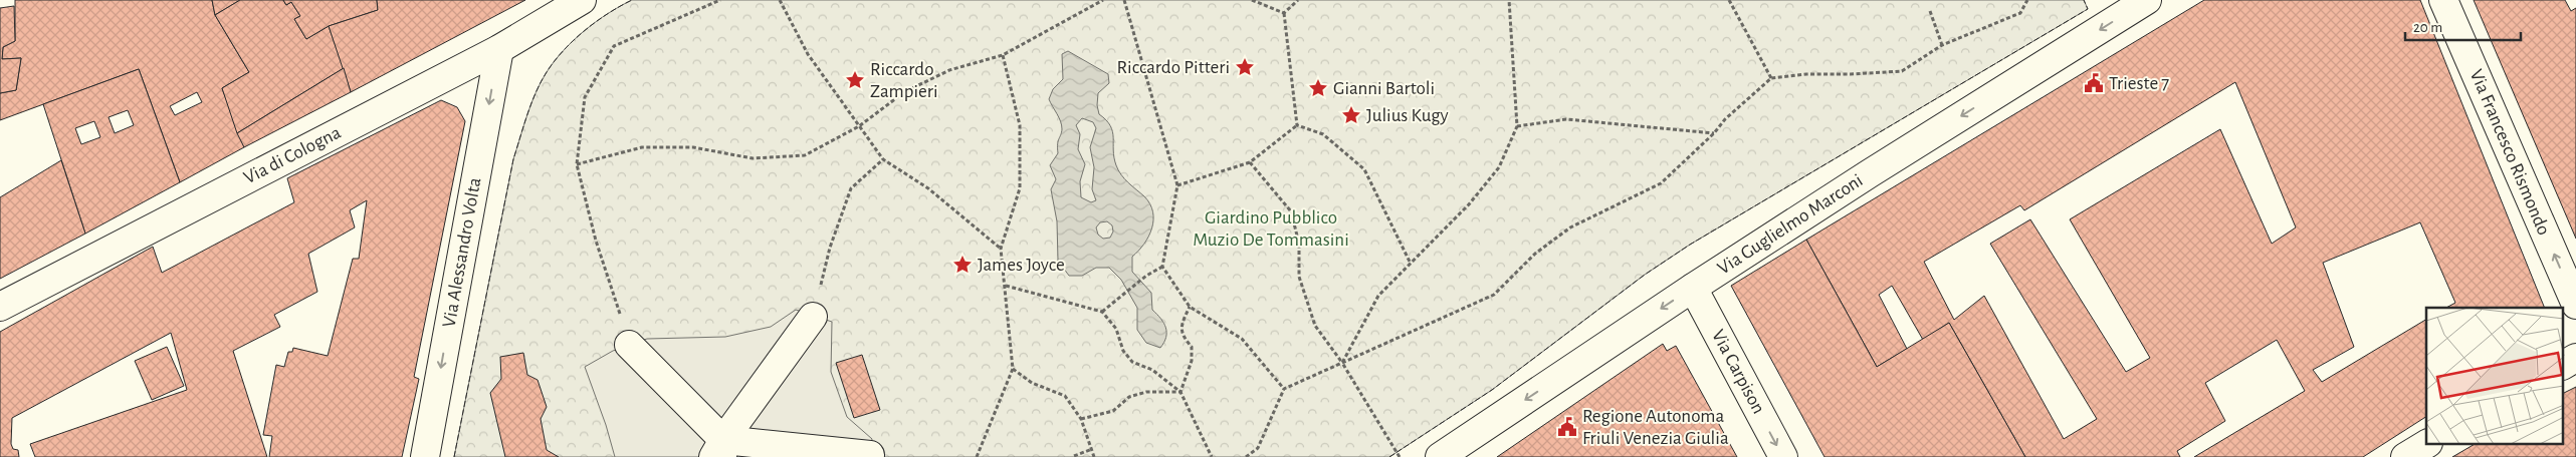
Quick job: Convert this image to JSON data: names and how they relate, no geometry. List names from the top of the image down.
{
  "streets": {
    "street": [
      "Via Francesco Rismondo",
      "Via di Cologna",
      "Via Guglielmo Marconi",
      "Via Alessandro Volta",
      "Via Carpison"
    ]
  },
  "crossings": [
    ["Via di Cologna", "Via Alessandro Volta"],
    ["Via Guglielmo Marconi", "Via Carpison"]
  ],
  "one_way": [
    "Via Francesco Rismondo",
    "Via Guglielmo Marconi",
    "Via Alessandro Volta",
    "Via Carpison"
  ],
  "parks": ["Giardino Pubblico Muzio De Tommasini"],
  "places": {
    "place": [
      "Riccardo Pitteri",
      "Riccardo Zampieri",
      "Gianni Bartoli",
      "Julius Kugy",
      "James Joyce"
    ],
    "public building": ["Trieste 7", "Regione Autonoma Friuli Venezia Giulia"]
  },
  "scale_bar": "20 m"
}
